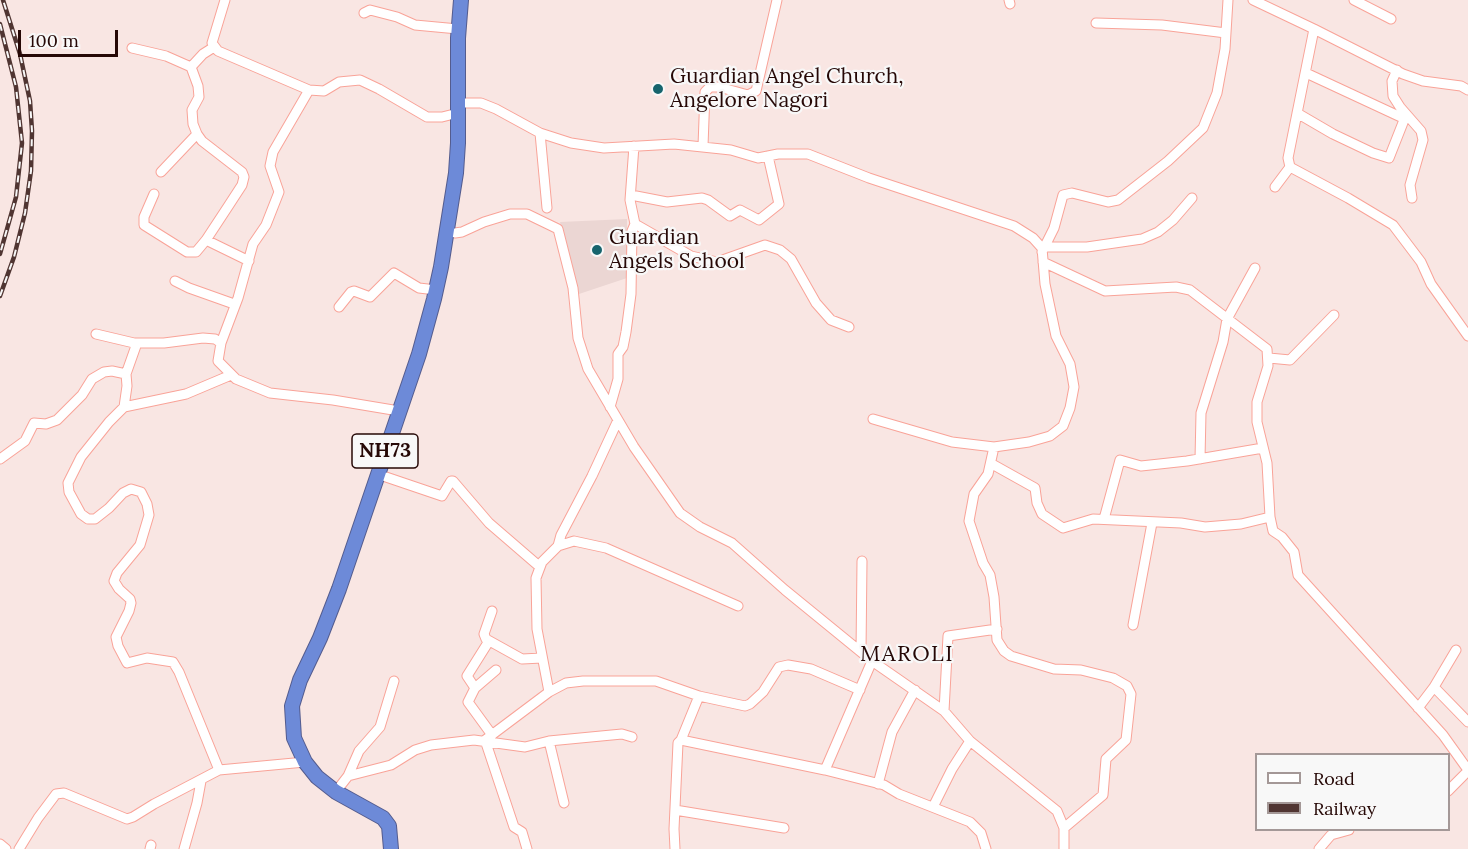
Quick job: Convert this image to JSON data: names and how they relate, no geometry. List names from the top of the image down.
{
  "streets": {
    "highway": ["NH73"]
  },
  "districts": ["MAROLI"],
  "places": ["Guardian Angel Church, Angelore Nagori", "Guardian Angels School"],
  "legend": ["Road", "Railway"],
  "scale_bar": "100 m"
}
